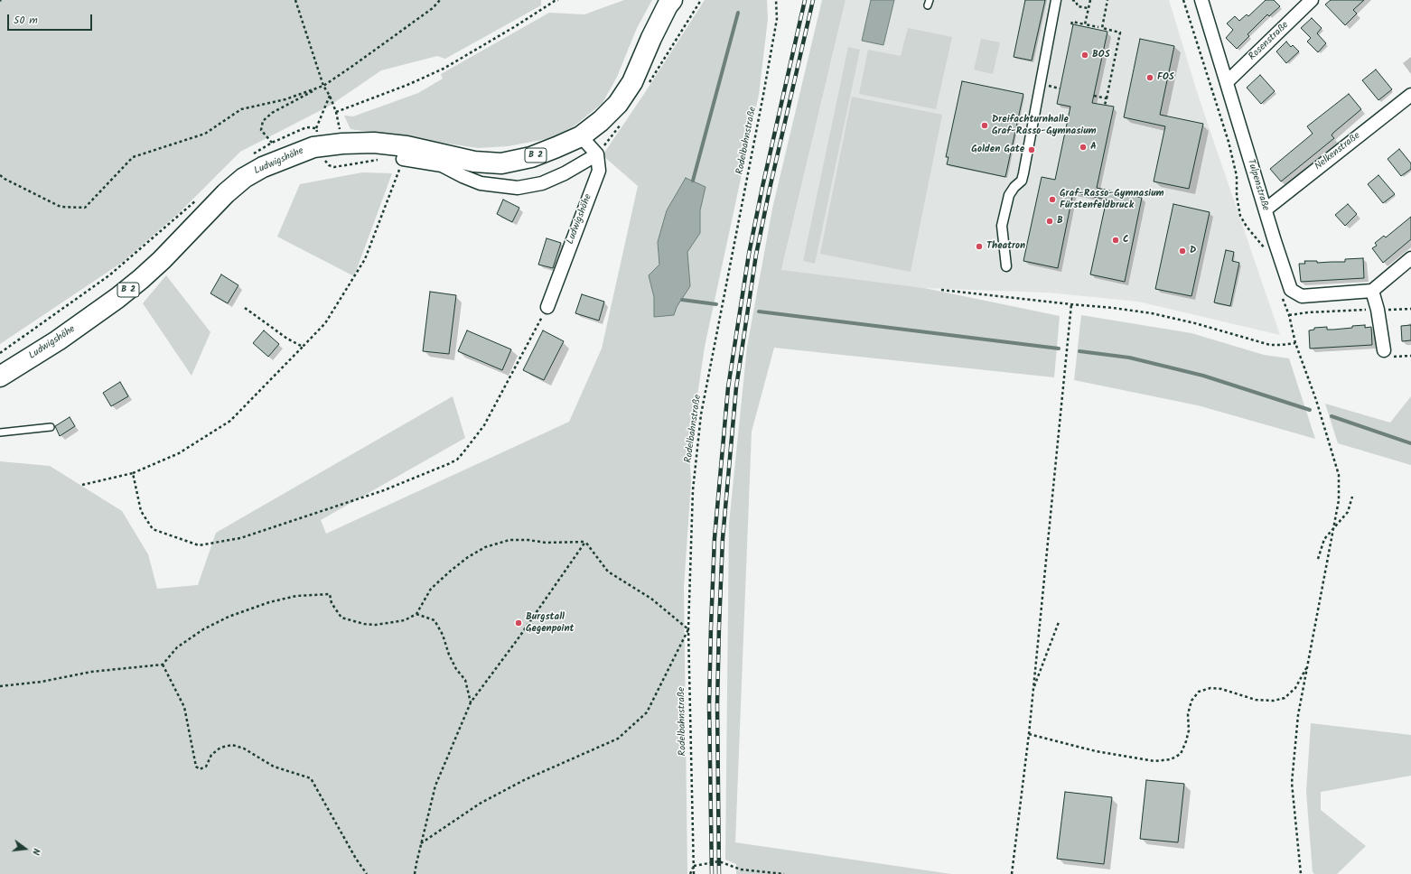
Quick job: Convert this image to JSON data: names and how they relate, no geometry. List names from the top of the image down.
{
  "streets": {
    "main road": ["B 2", "Ludwigshöhe"],
    "street": ["Rosenstraße", "Nelkenstraße", "Tulpenstraße"],
    "path": ["Rodelbahnstraße"]
  },
  "crossings": [
    ["Rosenstraße", "Tulpenstraße"],
    ["Nelkenstraße", "Tulpenstraße"]
  ],
  "places": [
    "BOS",
    "FOS",
    "Dreifachturnhalle Graf-Rasso-Gymnasium",
    "A",
    "Golden Gate",
    "Graf-Rasso-Gymnasium Fürstenfeldbruck",
    "B",
    "C",
    "Theatron",
    "D",
    "Burgstall Gegenpoint"
  ],
  "scale_bar": "50 m",
  "north": "right"
}
